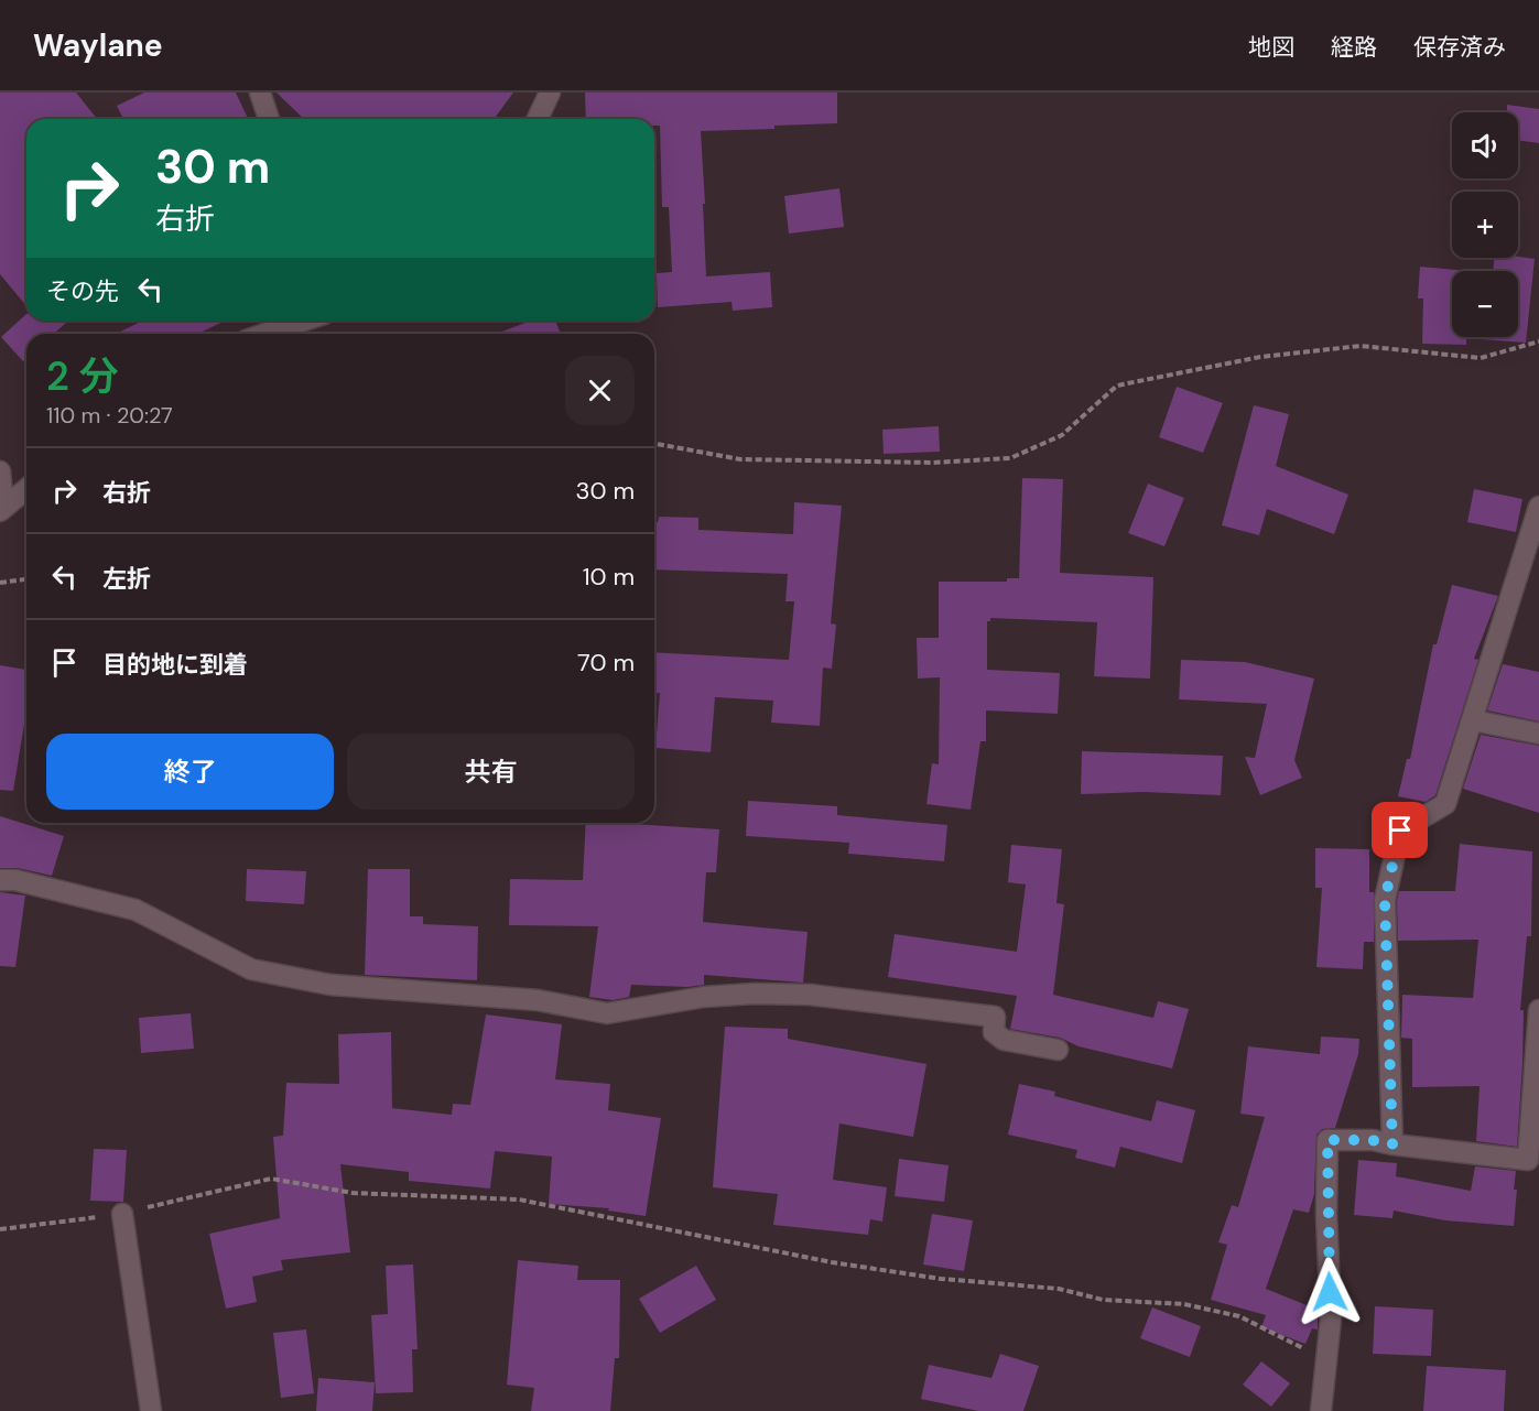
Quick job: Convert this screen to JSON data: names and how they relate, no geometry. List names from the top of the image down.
{
  "page": {
    "header": "Waylane",
    "nav": ["地図", "経路", "保存済み"],
    "map_buttons": ["+", "−"],
    "turn": ["30 m", "右折"],
    "then": "その先",
    "heading": ["2 分", "110 m · 20:27"],
    "list": [
      {
        "name": "右折",
        "value": "30 m"
      },
      {
        "name": "左折",
        "value": "10 m"
      },
      {
        "name": "目的地に到着",
        "value": "70 m"
      }
    ],
    "buttons": ["終了", "共有"]
  }
}
